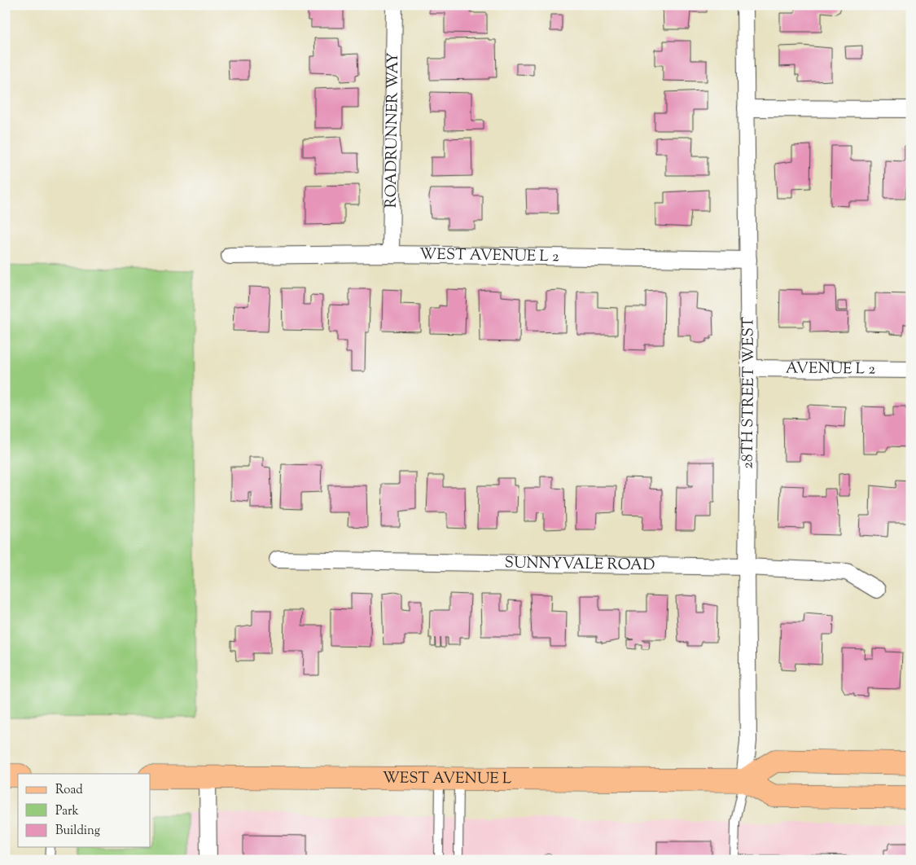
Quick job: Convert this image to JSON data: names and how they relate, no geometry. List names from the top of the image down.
{
  "streets": {
    "main road": ["WEST AVENUE L"],
    "street": [
      "ROADRUNNER WAY",
      "WEST AVENUE L 2",
      "AVENUE L 2",
      "28TH STREET WEST",
      "SUNNYVALE ROAD"
    ]
  },
  "crossings": [
    ["ROADRUNNER WAY", "WEST AVENUE L 2"],
    ["WEST AVENUE L 2", "28TH STREET WEST"],
    ["AVENUE L 2", "28TH STREET WEST"],
    ["28TH STREET WEST", "SUNNYVALE ROAD"],
    ["28TH STREET WEST", "WEST AVENUE L"]
  ],
  "legend": ["Road", "Park", "Building"]
}
